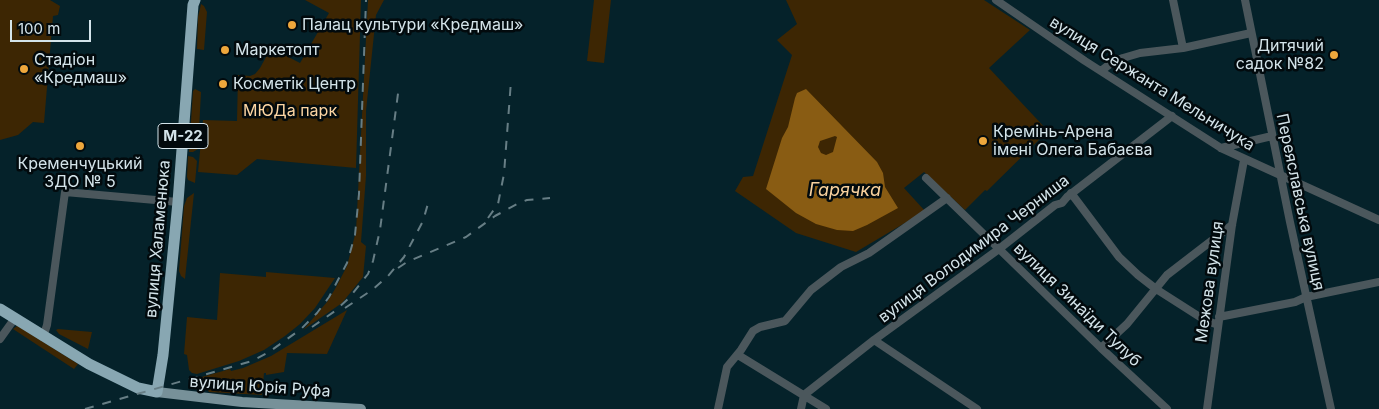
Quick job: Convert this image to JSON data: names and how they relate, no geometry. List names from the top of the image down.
{
  "streets": {
    "highway": ["М-22", "вулиця Халаменюка"],
    "main road": ["вулиця Юрія Руфа"],
    "street": [
      "вулиця Сержанта Мельничука",
      "Переяславська вулиця",
      "вулиця Володимира Черниша",
      "Межова вулиця",
      "вулиця Зинаїди Тулуб"
    ]
  },
  "crossings": [
    ["вулиця Сержанта Мельничука", "Переяславська вулиця"],
    ["вулиця Сержанта Мельничука", "вулиця Володимира Черниша"],
    ["вулиця Сержанта Мельничука", "Межова вулиця"],
    ["вулиця Халаменюка", "вулиця Юрія Руфа"],
    ["вулиця Володимира Черниша", "вулиця Зинаїди Тулуб"]
  ],
  "water": ["Гарячка"],
  "parks": ["МЮДа парк"],
  "places": [
    "Палац культури «Кредмаш»",
    "Маркетопт",
    "Дитячий садок №82",
    "Стадіон «Кредмаш»",
    "Косметік Центр",
    "Кремінь-Арена імені Олега Бабаєва",
    "Кременчуцький ЗДО № 5"
  ],
  "scale_bar": "100 m"
}
